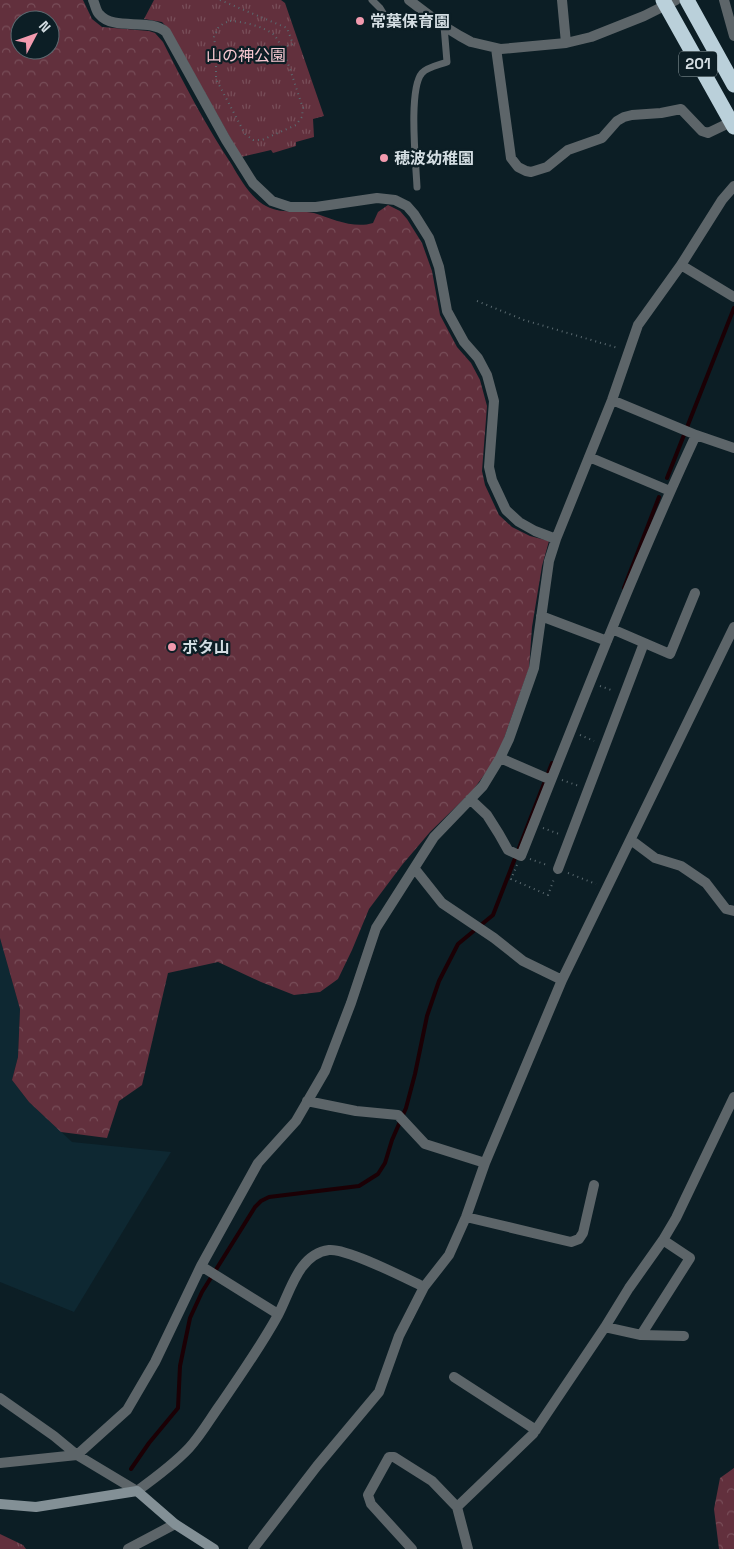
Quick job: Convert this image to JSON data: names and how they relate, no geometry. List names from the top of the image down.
{
  "streets": {
    "highway": ["201"]
  },
  "parks": ["山の神公園"],
  "places": ["常葉保育園", "穂波幼稚園", "ボタ山"],
  "north": "top right"
}
